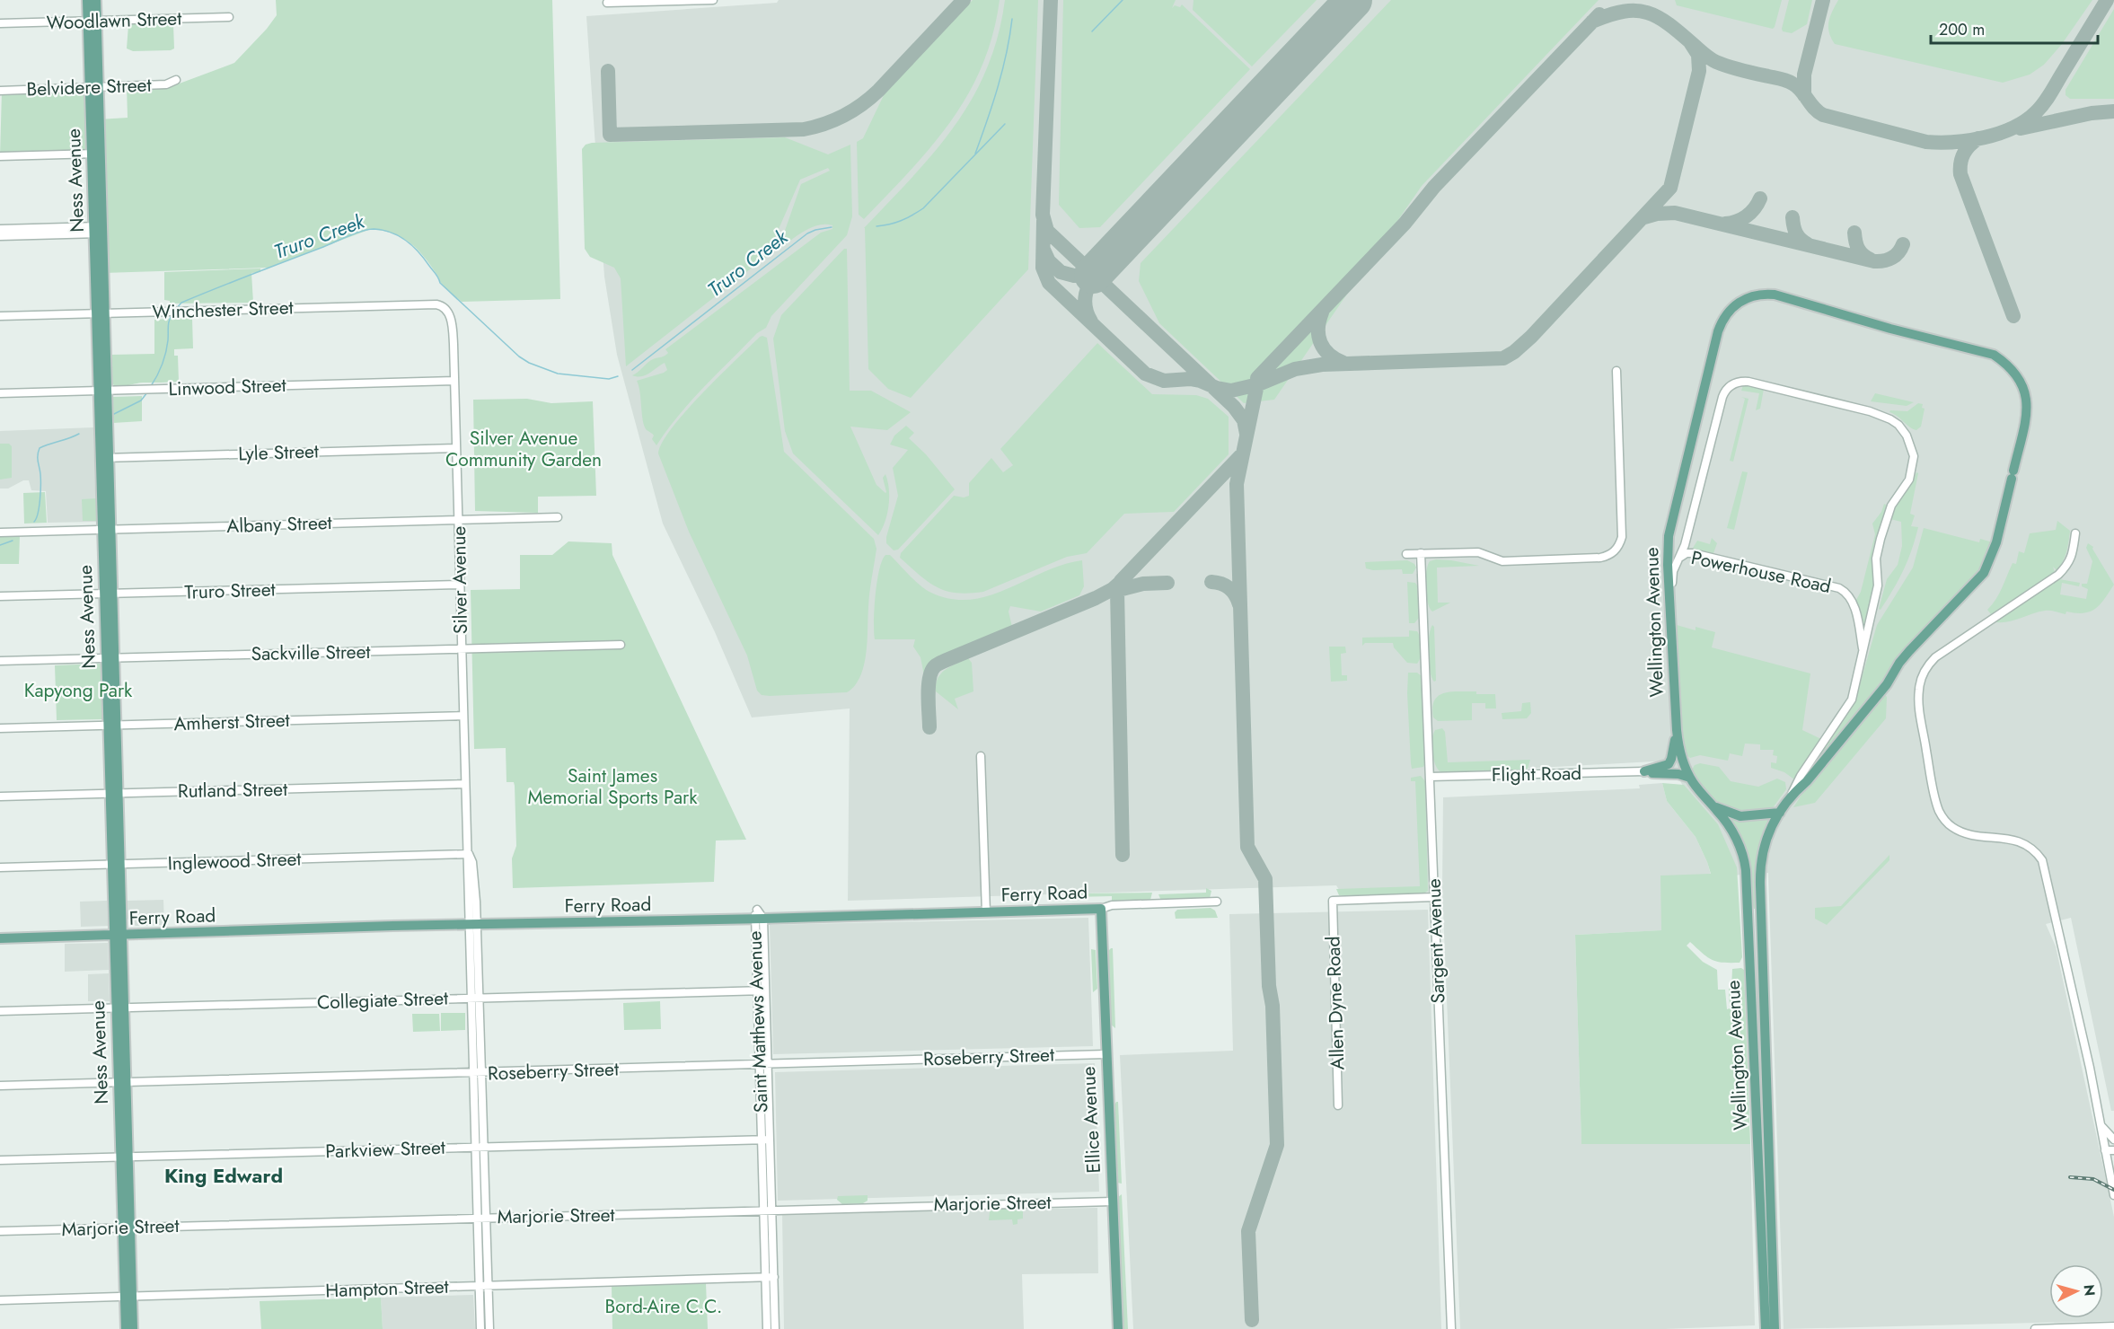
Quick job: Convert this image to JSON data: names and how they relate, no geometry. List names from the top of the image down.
{
  "streets": {
    "main road": [
      "Ness Avenue",
      "Wellington Avenue",
      "Ferry Road",
      "Ellice Avenue"
    ],
    "street": [
      "Woodlawn Street",
      "Belvidere Street",
      "Winchester Street",
      "Linwood Street",
      "Lyle Street",
      "Albany Street",
      "Powerhouse Road",
      "Silver Avenue",
      "Truro Street",
      "Sackville Street",
      "Amherst Street",
      "Flight Road",
      "Rutland Street",
      "Inglewood Street",
      "Sargent Avenue",
      "Collegiate Street",
      "Allen Dyne Road",
      "Saint Matthews Avenue",
      "Roseberry Street",
      "Parkview Street",
      "Marjorie Street",
      "Hampton Street"
    ]
  },
  "crossings": [
    ["Woodlawn Street", "Ness Avenue"],
    ["Belvidere Street", "Ness Avenue"],
    ["Ness Avenue", "Winchester Street"],
    ["Ness Avenue", "Linwood Street"],
    ["Ness Avenue", "Lyle Street"],
    ["Ness Avenue", "Albany Street"],
    ["Ness Avenue", "Truro Street"],
    ["Ness Avenue", "Sackville Street"],
    ["Ness Avenue", "Amherst Street"],
    ["Ness Avenue", "Rutland Street"],
    ["Ness Avenue", "Inglewood Street"],
    ["Ness Avenue", "Ferry Road"],
    ["Ness Avenue", "Collegiate Street"],
    ["Ness Avenue", "Roseberry Street"],
    ["Ness Avenue", "Parkview Street"],
    ["Ness Avenue", "Marjorie Street"],
    ["Ness Avenue", "Hampton Street"],
    ["Winchester Street", "Silver Avenue"],
    ["Linwood Street", "Silver Avenue"],
    ["Lyle Street", "Silver Avenue"],
    ["Albany Street", "Silver Avenue"],
    ["Powerhouse Road", "Wellington Avenue"],
    ["Silver Avenue", "Truro Street"],
    ["Silver Avenue", "Sackville Street"],
    ["Silver Avenue", "Amherst Street"],
    ["Silver Avenue", "Rutland Street"],
    ["Silver Avenue", "Inglewood Street"],
    ["Silver Avenue", "Ferry Road"],
    ["Silver Avenue", "Collegiate Street"],
    ["Silver Avenue", "Roseberry Street"],
    ["Silver Avenue", "Parkview Street"],
    ["Silver Avenue", "Marjorie Street"],
    ["Silver Avenue", "Hampton Street"],
    ["Flight Road", "Sargent Avenue"],
    ["Ferry Road", "Saint Matthews Avenue"],
    ["Ferry Road", "Ellice Avenue"],
    ["Sargent Avenue", "Allen Dyne Road"],
    ["Collegiate Street", "Saint Matthews Avenue"],
    ["Saint Matthews Avenue", "Roseberry Street"],
    ["Saint Matthews Avenue", "Parkview Street"],
    ["Saint Matthews Avenue", "Marjorie Street"],
    ["Saint Matthews Avenue", "Hampton Street"],
    ["Roseberry Street", "Ellice Avenue"],
    ["Ellice Avenue", "Marjorie Street"]
  ],
  "districts": ["King Edward"],
  "water": ["Truro Creek"],
  "parks": [
    "Silver Avenue Community Garden",
    "Kapyong Park",
    "Saint James Memorial Sports Park",
    "Bord-Aire C.C."
  ],
  "scale_bar": "200 m",
  "north": "right"
}
